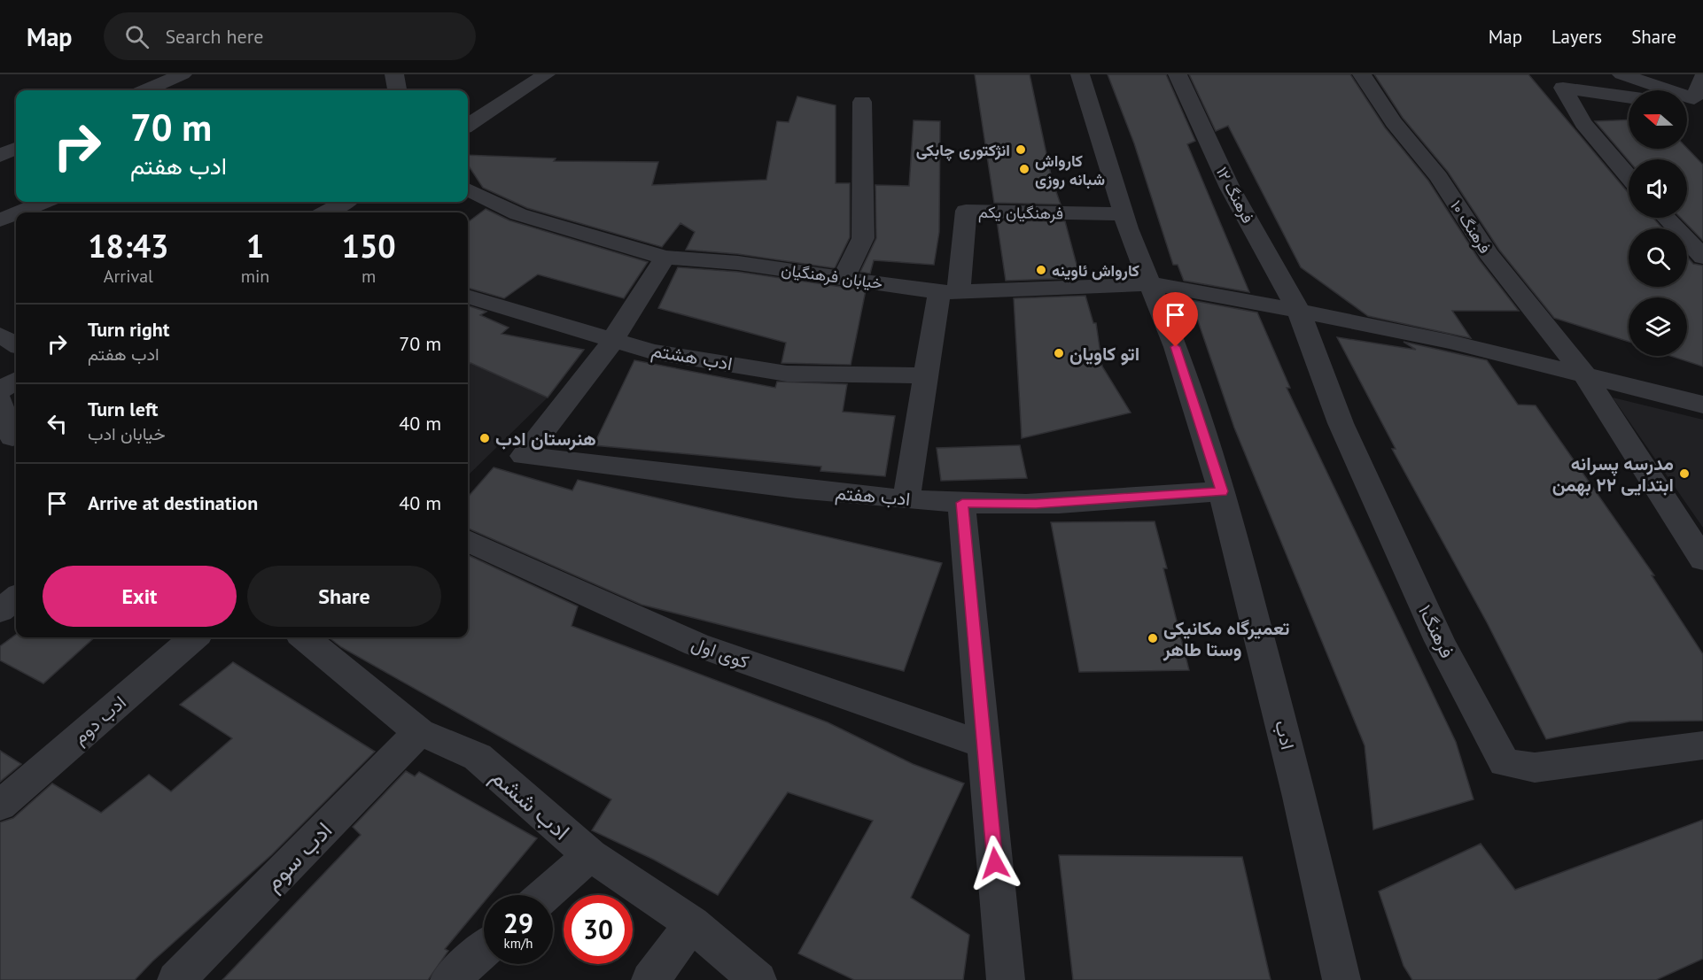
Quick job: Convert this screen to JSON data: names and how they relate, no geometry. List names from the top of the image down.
{
  "streets": {
    "street": [
      "فرهنگ ۱۲",
      "فرهنگیان یکم",
      "فرهنگ ۱۰",
      "خیابان فرهنگیان",
      "ادب هشتم",
      "ادب هفتم",
      "فرهنگ۱",
      "کوی اول",
      "ادب دوم",
      "ادب",
      "ادب ششم",
      "ادب سوم"
    ]
  },
  "crossings": [
    ["فرهنگ ۱۲", "خیابان فرهنگیان"],
    ["فرهنگ ۱۲", "فرهنگ۱"],
    ["فرهنگیان یکم", "خیابان فرهنگیان"],
    ["فرهنگیان یکم", "ادب"],
    ["فرهنگ ۱۰", "خیابان فرهنگیان"],
    ["خیابان فرهنگیان", "فرهنگ۱"],
    ["خیابان فرهنگیان", "ادب"],
    ["ادب هشتم", "ادب هفتم"],
    ["ادب هفتم", "ادب"],
    ["ادب ششم", "ادب سوم"]
  ],
  "places": [
    "انژکتوری چابکی",
    "کارواش شبانه روزی",
    "کارواش ئاوینه",
    "اتو کاویان",
    "هنرستان ادب",
    "مدرسه پسرانه ابتدایی ۲۲ بهمن",
    "تعمیرگاه مکانیکی وستا طاهر"
  ],
  "north": "left",
  "page": {
    "header": "Map",
    "search": "Search here",
    "nav": ["Map", "Layers", "Share"],
    "turn": ["70 m", "ادب هفتم"],
    "eta": [
      "18:43",
      "Arrival",
      "1",
      "min",
      "150",
      "m"
    ],
    "list": [
      {
        "name": "Turn right",
        "note": "ادب هفتم",
        "value": "70 m"
      },
      {
        "name": "Turn left",
        "note": "خیابان ادب",
        "value": "40 m"
      },
      {
        "name": "Arrive at destination",
        "value": "40 m"
      }
    ],
    "buttons": ["Exit", "Share"],
    "speed": "29 km/h",
    "limit": "30"
  }
}
